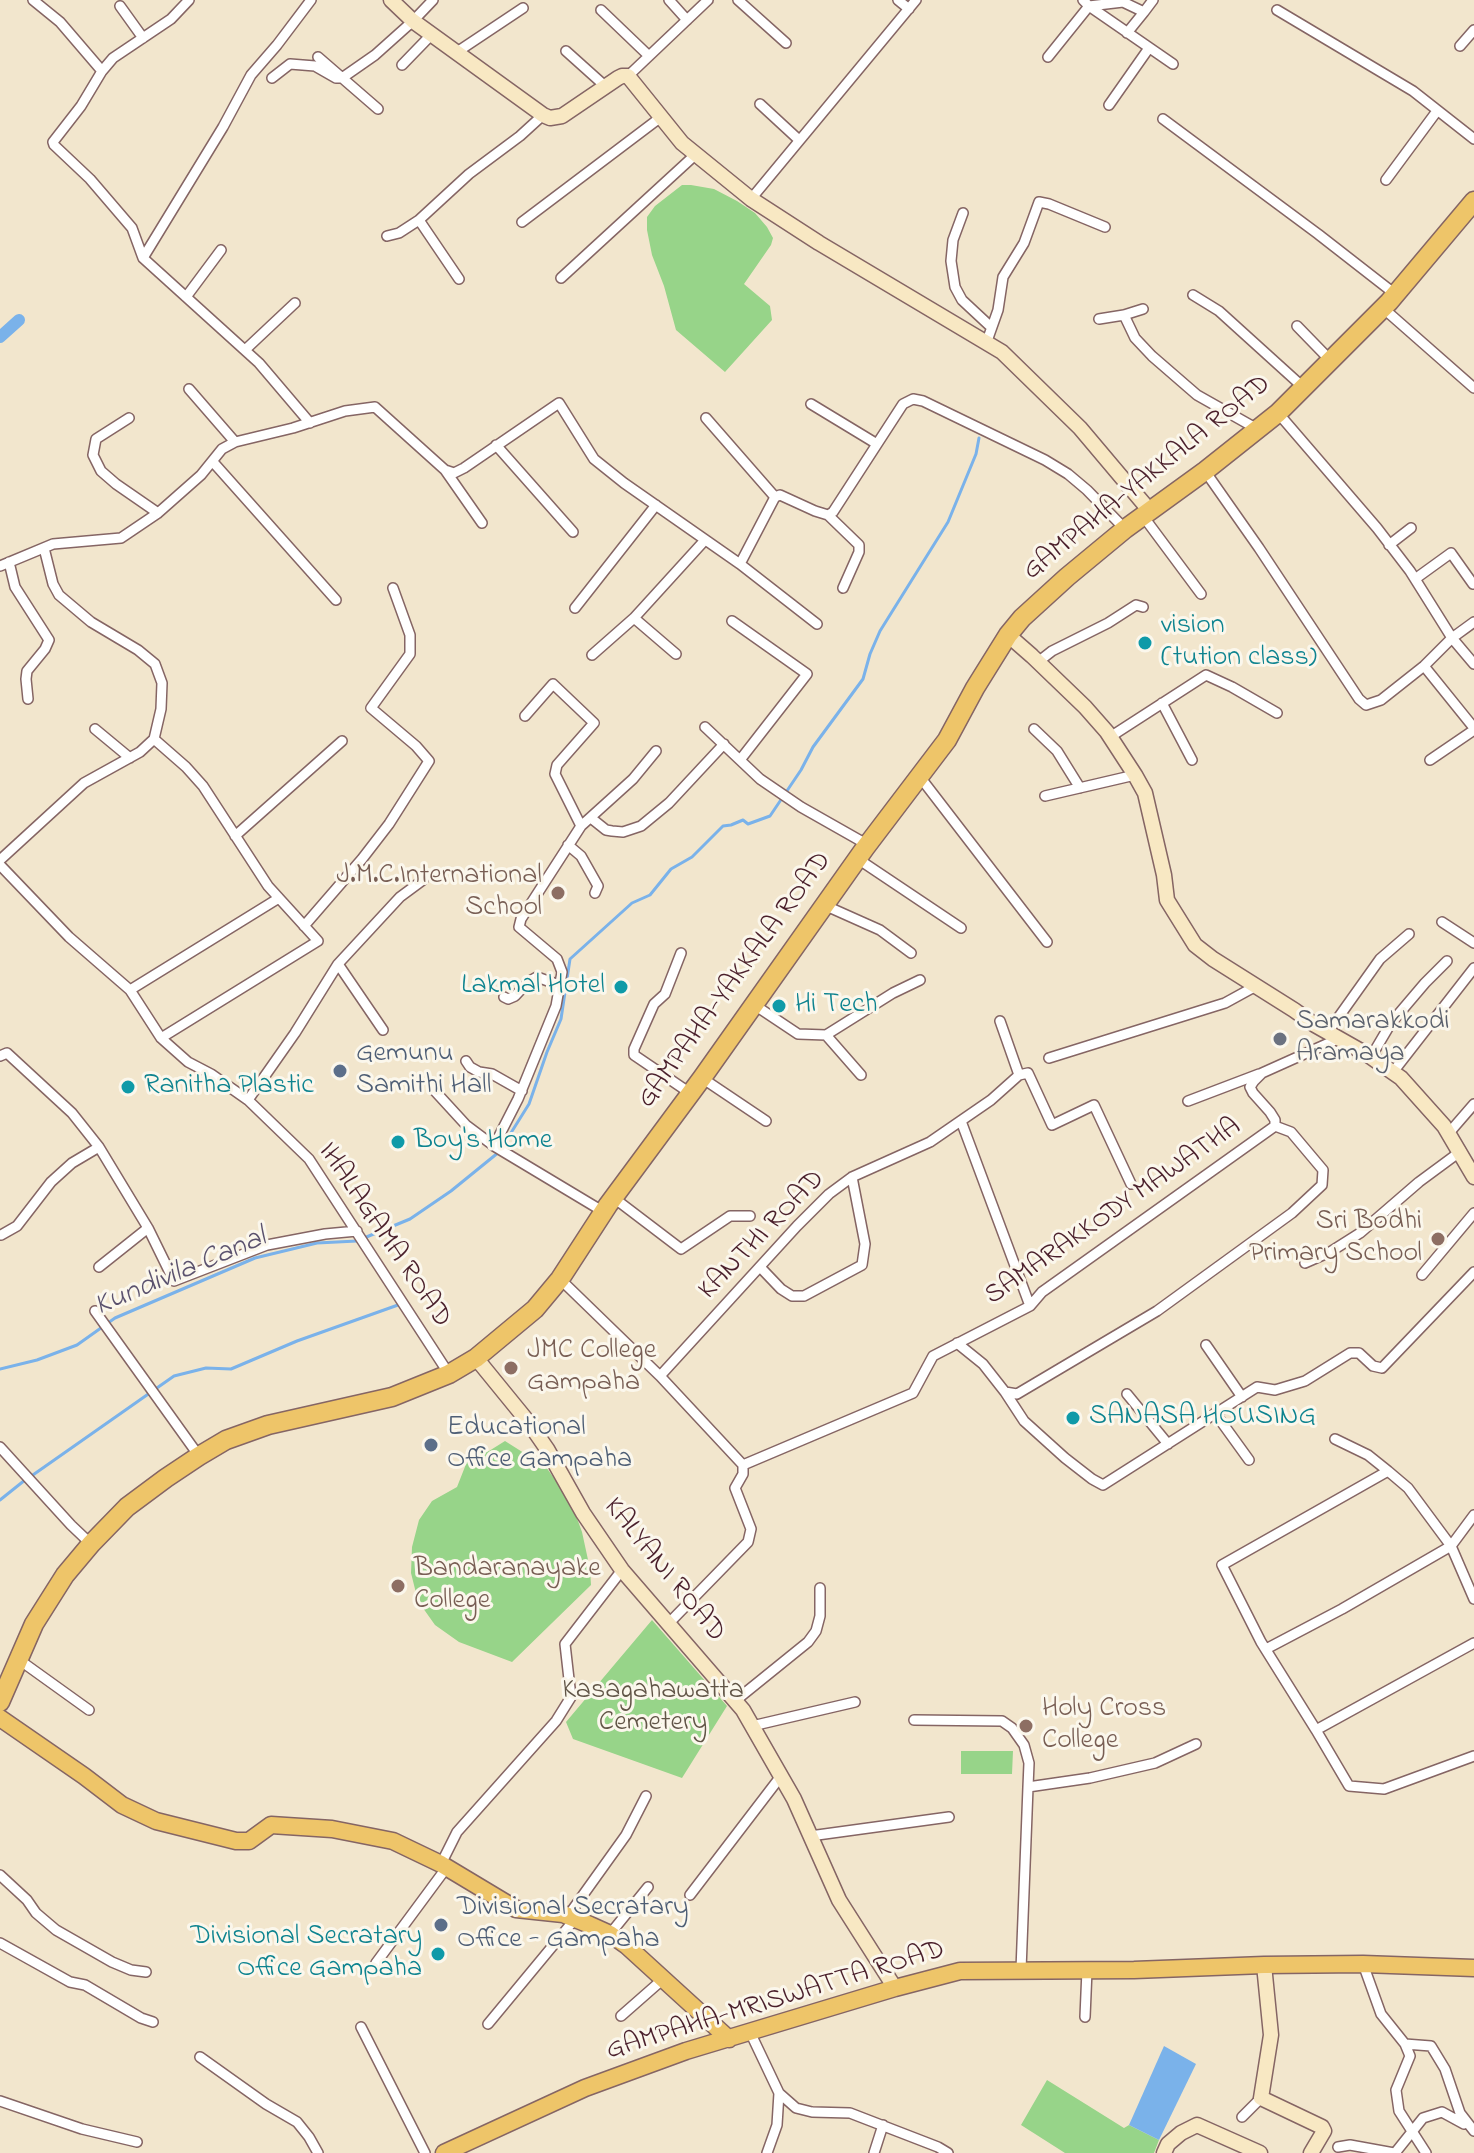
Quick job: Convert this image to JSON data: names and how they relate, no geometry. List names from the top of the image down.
{
  "streets": {
    "highway": ["GAMPAHA-YAKKALA ROAD"],
    "main road": ["GAMPAHA-MRISWATTA ROAD"],
    "street": [
      "SAMARAKKODY MAWATHA",
      "IHALAGAMA ROAD",
      "KANTHI ROAD",
      "KALYANI ROAD"
    ]
  },
  "crossings": [
    ["GAMPAHA-YAKKALA ROAD", "IHALAGAMA ROAD"],
    ["GAMPAHA-YAKKALA ROAD", "KALYANI ROAD"],
    ["KALYANI ROAD", "GAMPAHA-MRISWATTA ROAD"]
  ],
  "water": ["Kundivila Canal"],
  "parks": ["Kasagahawatta Cemetery"],
  "places": [
    "vision (tution class)",
    "J.M.C.International School",
    "Lakmal Hotel",
    "Hi Tech",
    "Samarakkodi Aramaya",
    "Gemunu Samithi Hall",
    "Ranitha Plastic",
    "Boy's Home",
    "Sri Bodhi Primary School",
    "JMC College Gampaha",
    "SANASA HOUSING",
    "Educational Office Gampaha",
    "Bandaranayake College",
    "Holy Cross College",
    "Divisional Secratary Office - Gampaha",
    "Divisional Secratary Office Gampaha"
  ]
}
